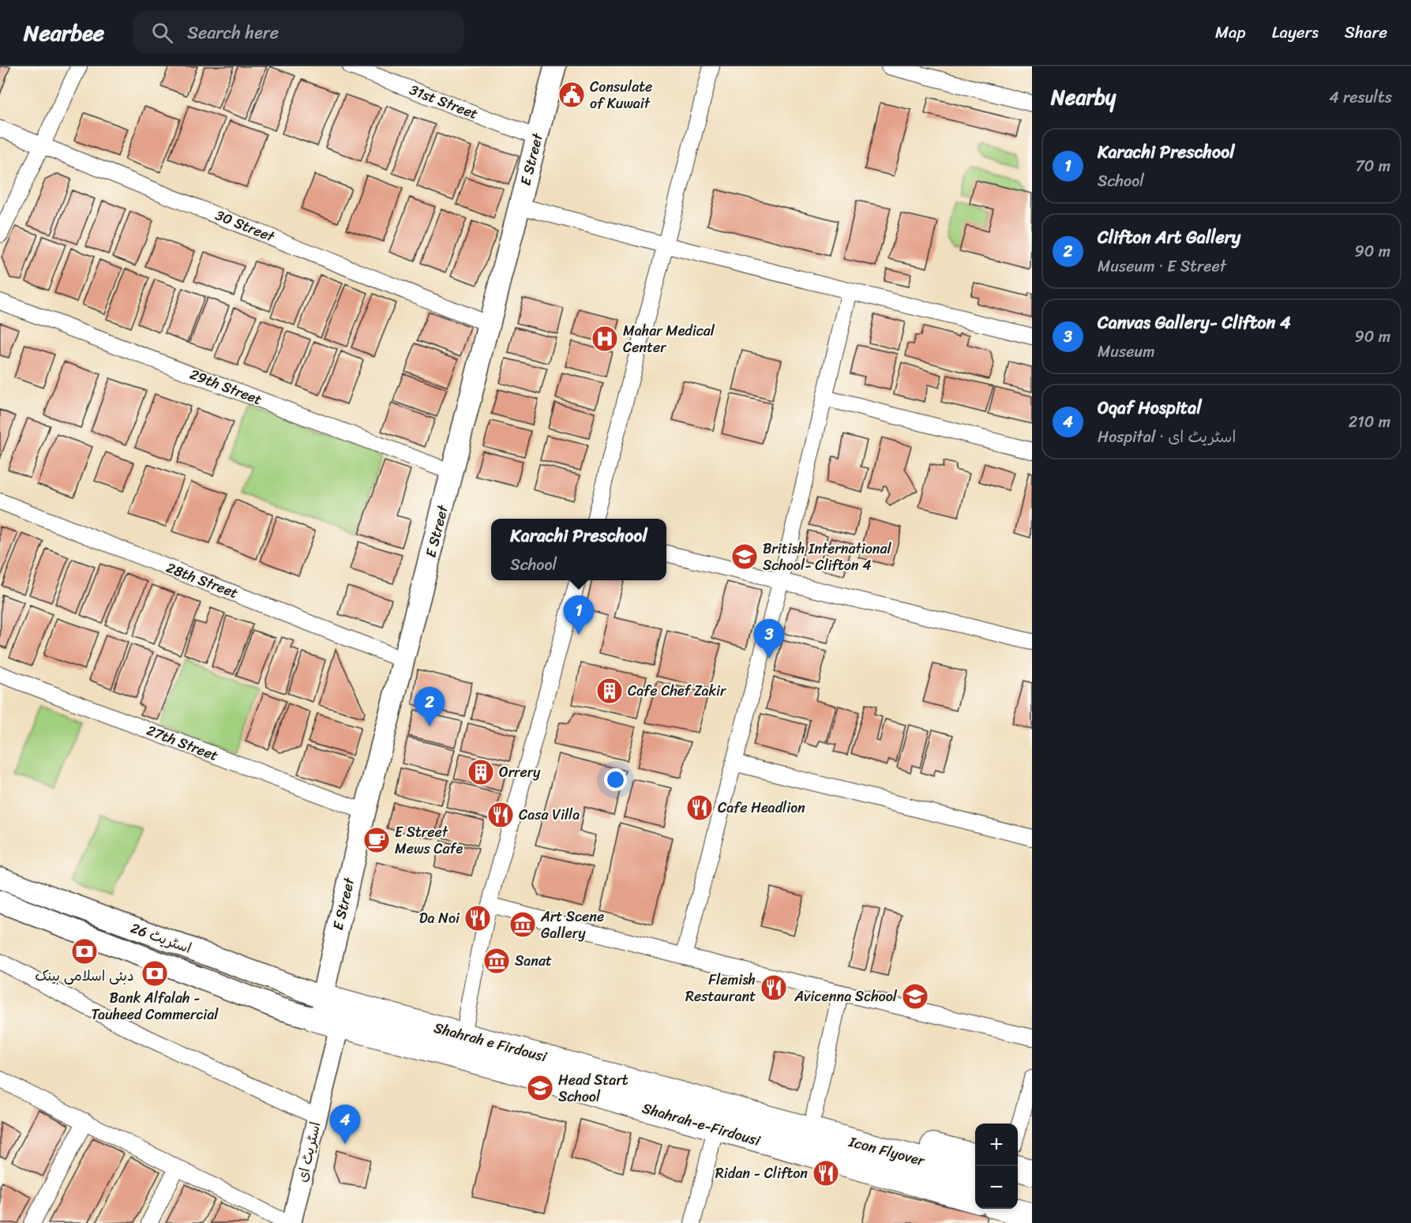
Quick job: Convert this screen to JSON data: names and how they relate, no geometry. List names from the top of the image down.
{
  "streets": {
    "main road": [
      "E Street",
      "اسٹریٹ 26",
      "Shahrah e Firdousi",
      "Shahrah-e-Firdousi",
      "Icon Flyover"
    ],
    "street": [
      "31st Street",
      "30 Street",
      "29th Street",
      "28th Street",
      "27th Street",
      "اسٹریٹ ای"
    ]
  },
  "crossings": [
    ["31st Street", "E Street"],
    ["E Street", "30 Street"],
    ["E Street", "29th Street"],
    ["E Street", "28th Street"],
    ["E Street", "27th Street"],
    ["E Street", "اسٹریٹ 26"],
    ["E Street", "Shahrah e Firdousi"],
    ["E Street", "Shahrah-e-Firdousi"],
    ["اسٹریٹ 26", "Shahrah e Firdousi"],
    ["اسٹریٹ 26", "Shahrah-e-Firdousi"],
    ["Shahrah e Firdousi", "Shahrah-e-Firdousi"],
    ["Shahrah e Firdousi", "Icon Flyover"],
    ["Shahrah-e-Firdousi", "اسٹریٹ ای"]
  ],
  "places": {
    "public building": ["Consulate of Kuwait"],
    "hospital": ["Mahar Medical Center"],
    "school or university": ["British International School- Clifton 4", "Avicenna School", "Head Start School"],
    "building": ["Cafe Chef Zakir", "Orrery"],
    "restaurant": [
      "Cafe Headlion",
      "Casa Villa",
      "Da Noi",
      "Flemish Restaurant",
      "Ridan - Clifton"
    ],
    "cafe": ["E Street Mews Cafe"],
    "museum": ["Art Scene Gallery", "Sanat"],
    "bank": ["دبئی اسلامی بینک", "Bank Alfalah - Tauheed Commercial"]
  },
  "page": {
    "header": "Nearbee",
    "search": "Search here",
    "nav": ["Map", "Layers", "Share"],
    "heading": ["Nearby", "4 results"],
    "list": [
      {
        "mark": "1",
        "name": "Karachi Preschool",
        "note": "School",
        "value": "70 m"
      },
      {
        "mark": "2",
        "name": "Clifton Art Gallery",
        "note": "Museum · E Street",
        "value": "90 m"
      },
      {
        "mark": "3",
        "name": "Canvas Gallery- Clifton 4",
        "note": "Museum",
        "value": "90 m"
      },
      {
        "mark": "4",
        "name": "Oqaf Hospital",
        "note": "Hospital · اسٹریٹ ای",
        "value": "210 m"
      }
    ],
    "popup": ["Karachi Preschool", "School"],
    "pins": [
      "1",
      "3",
      "2",
      "4"
    ],
    "map_buttons": ["+", "−"]
  }
}
